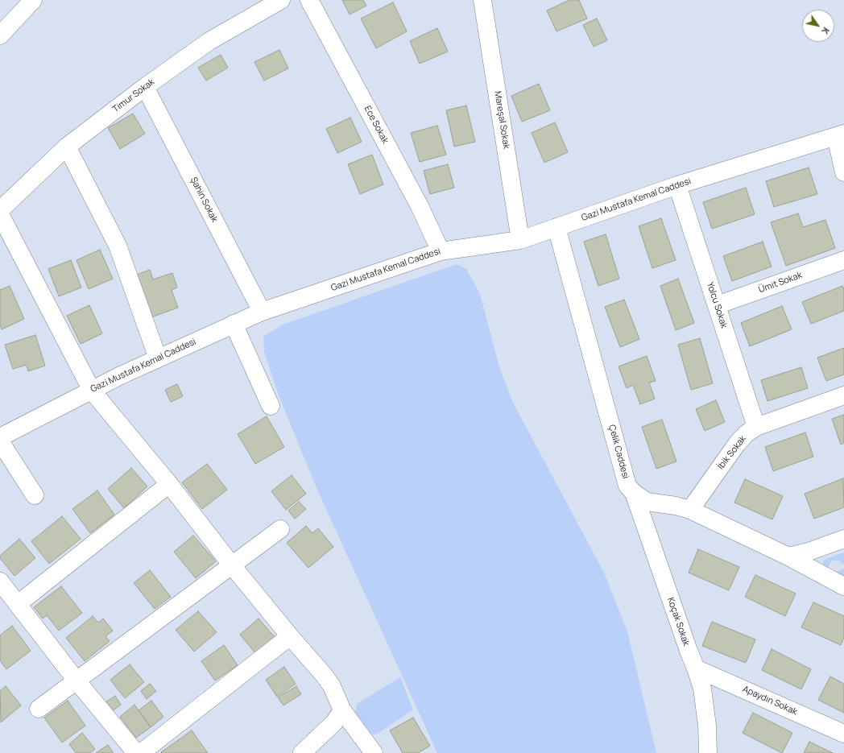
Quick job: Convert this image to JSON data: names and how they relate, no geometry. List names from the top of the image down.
{
  "streets": {
    "street": [
      "Timur Sokak",
      "Mareşal Sokak",
      "Ece Sokak",
      "Şahin Sokak",
      "Gazi Mustafa Kemal Caddesi",
      "Ümit Sokak",
      "Yolcu Sokak",
      "Çelik Caddesi",
      "İbik Sokak",
      "Koçak Sokak",
      "Apaydın Sokak"
    ]
  },
  "crossings": [
    ["Timur Sokak", "Şahin Sokak"],
    ["Mareşal Sokak", "Gazi Mustafa Kemal Caddesi"],
    ["Ece Sokak", "Gazi Mustafa Kemal Caddesi"],
    ["Şahin Sokak", "Gazi Mustafa Kemal Caddesi"],
    ["Gazi Mustafa Kemal Caddesi", "Yolcu Sokak"],
    ["Gazi Mustafa Kemal Caddesi", "Çelik Caddesi"],
    ["Ümit Sokak", "Yolcu Sokak"],
    ["Yolcu Sokak", "İbik Sokak"],
    ["Çelik Caddesi", "İbik Sokak"],
    ["Çelik Caddesi", "Koçak Sokak"],
    ["Koçak Sokak", "Apaydın Sokak"]
  ],
  "north": "bottom right"
}
